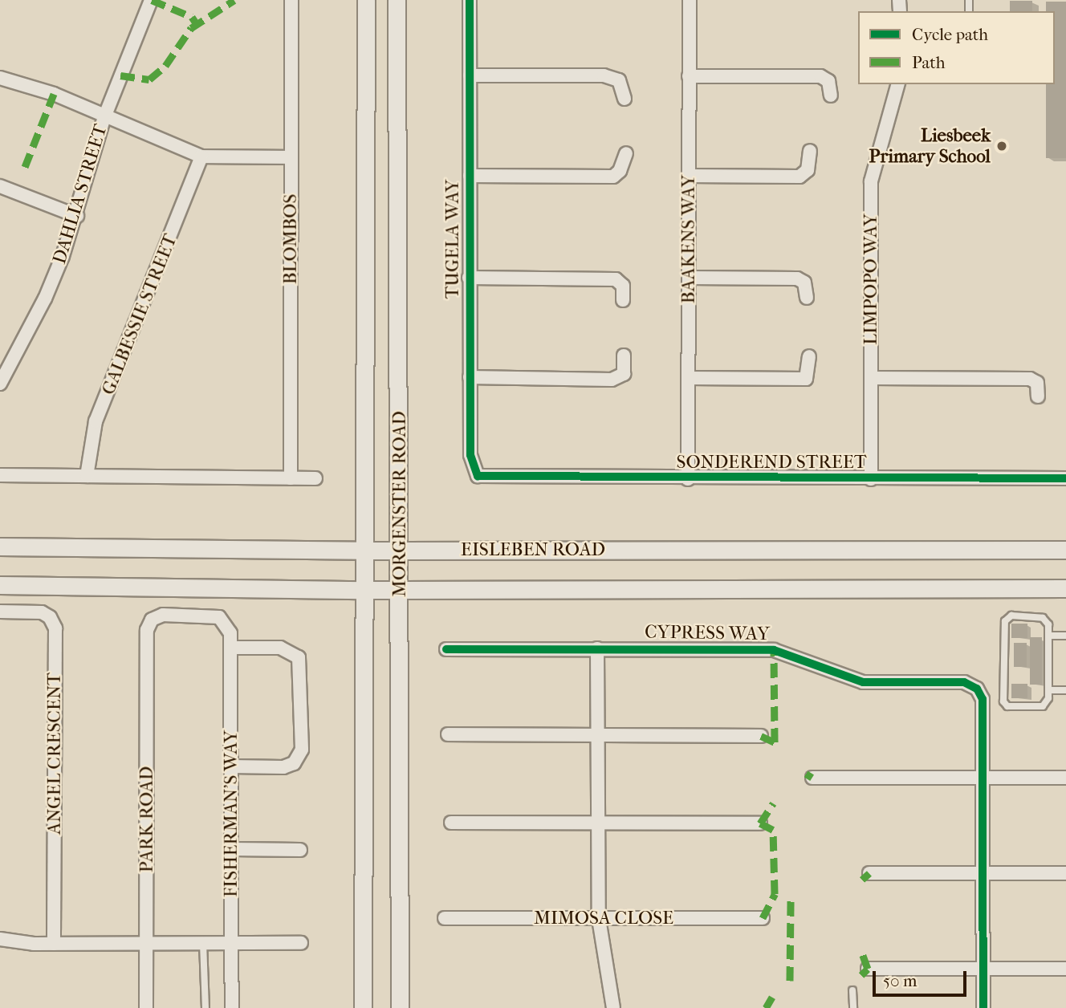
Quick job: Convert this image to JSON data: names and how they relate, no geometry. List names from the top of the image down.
{
  "streets": {
    "main road": ["MORGENSTER ROAD", "EISLEBEN ROAD"],
    "street": [
      "DAHLIA STREET",
      "BLOMBOS",
      "TUGELA WAY",
      "BAAKENS WAY",
      "LIMPOPO WAY",
      "GALBESSIE STREET",
      "SONDEREND STREET",
      "CYPRESS WAY",
      "ANGEL CRESCENT",
      "FISHERMAN'S WAY",
      "PARK ROAD",
      "MIMOSA CLOSE"
    ]
  },
  "crossings": [
    ["TUGELA WAY", "SONDEREND STREET"],
    ["BAAKENS WAY", "SONDEREND STREET"],
    ["LIMPOPO WAY", "SONDEREND STREET"],
    ["MORGENSTER ROAD", "EISLEBEN ROAD"],
    ["FISHERMAN'S WAY", "PARK ROAD"]
  ],
  "places": ["Liesbeek Primary School"],
  "legend": ["Cycle path", "Path"],
  "scale_bar": "50 m"
}
